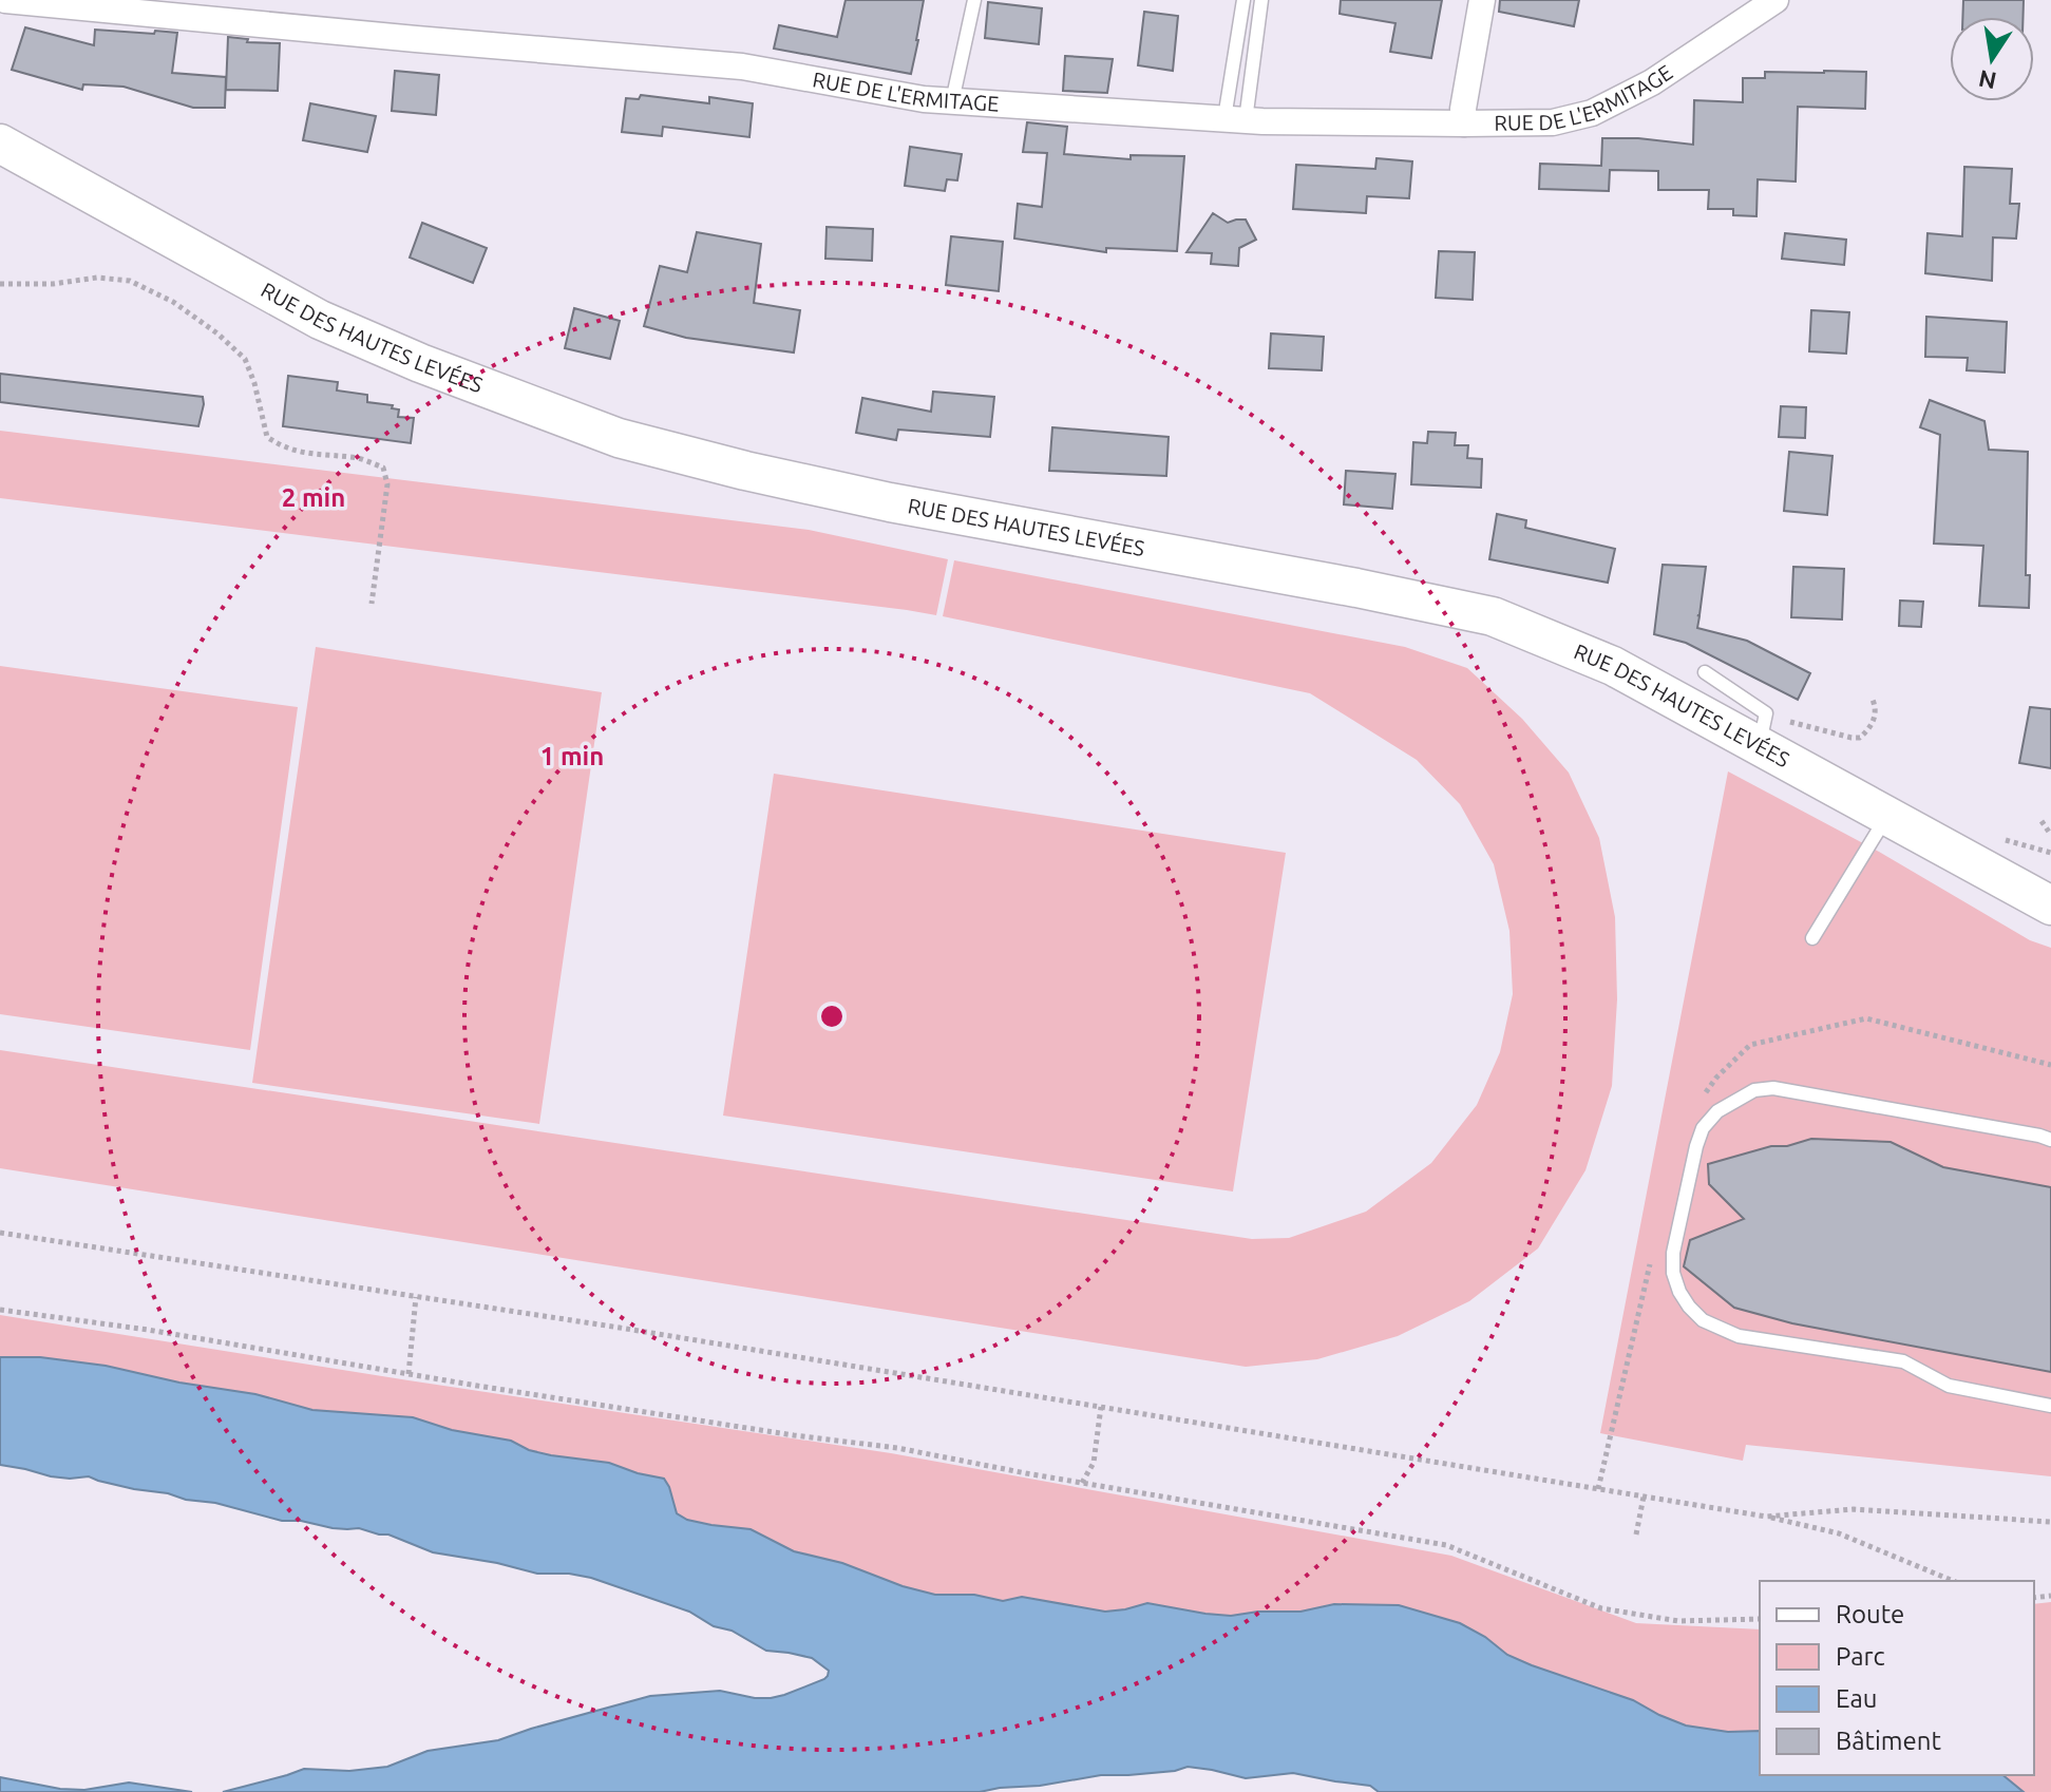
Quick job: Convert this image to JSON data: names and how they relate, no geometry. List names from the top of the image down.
{
  "streets": {
    "street": ["RUE DE L'ERMITAGE", "RUE DES HAUTES LEVÉES"]
  },
  "legend": [
    "Route",
    "Parc",
    "Eau",
    "Bâtiment"
  ],
  "north": "bottom",
  "rings": ["2 min", "1 min"]
}
